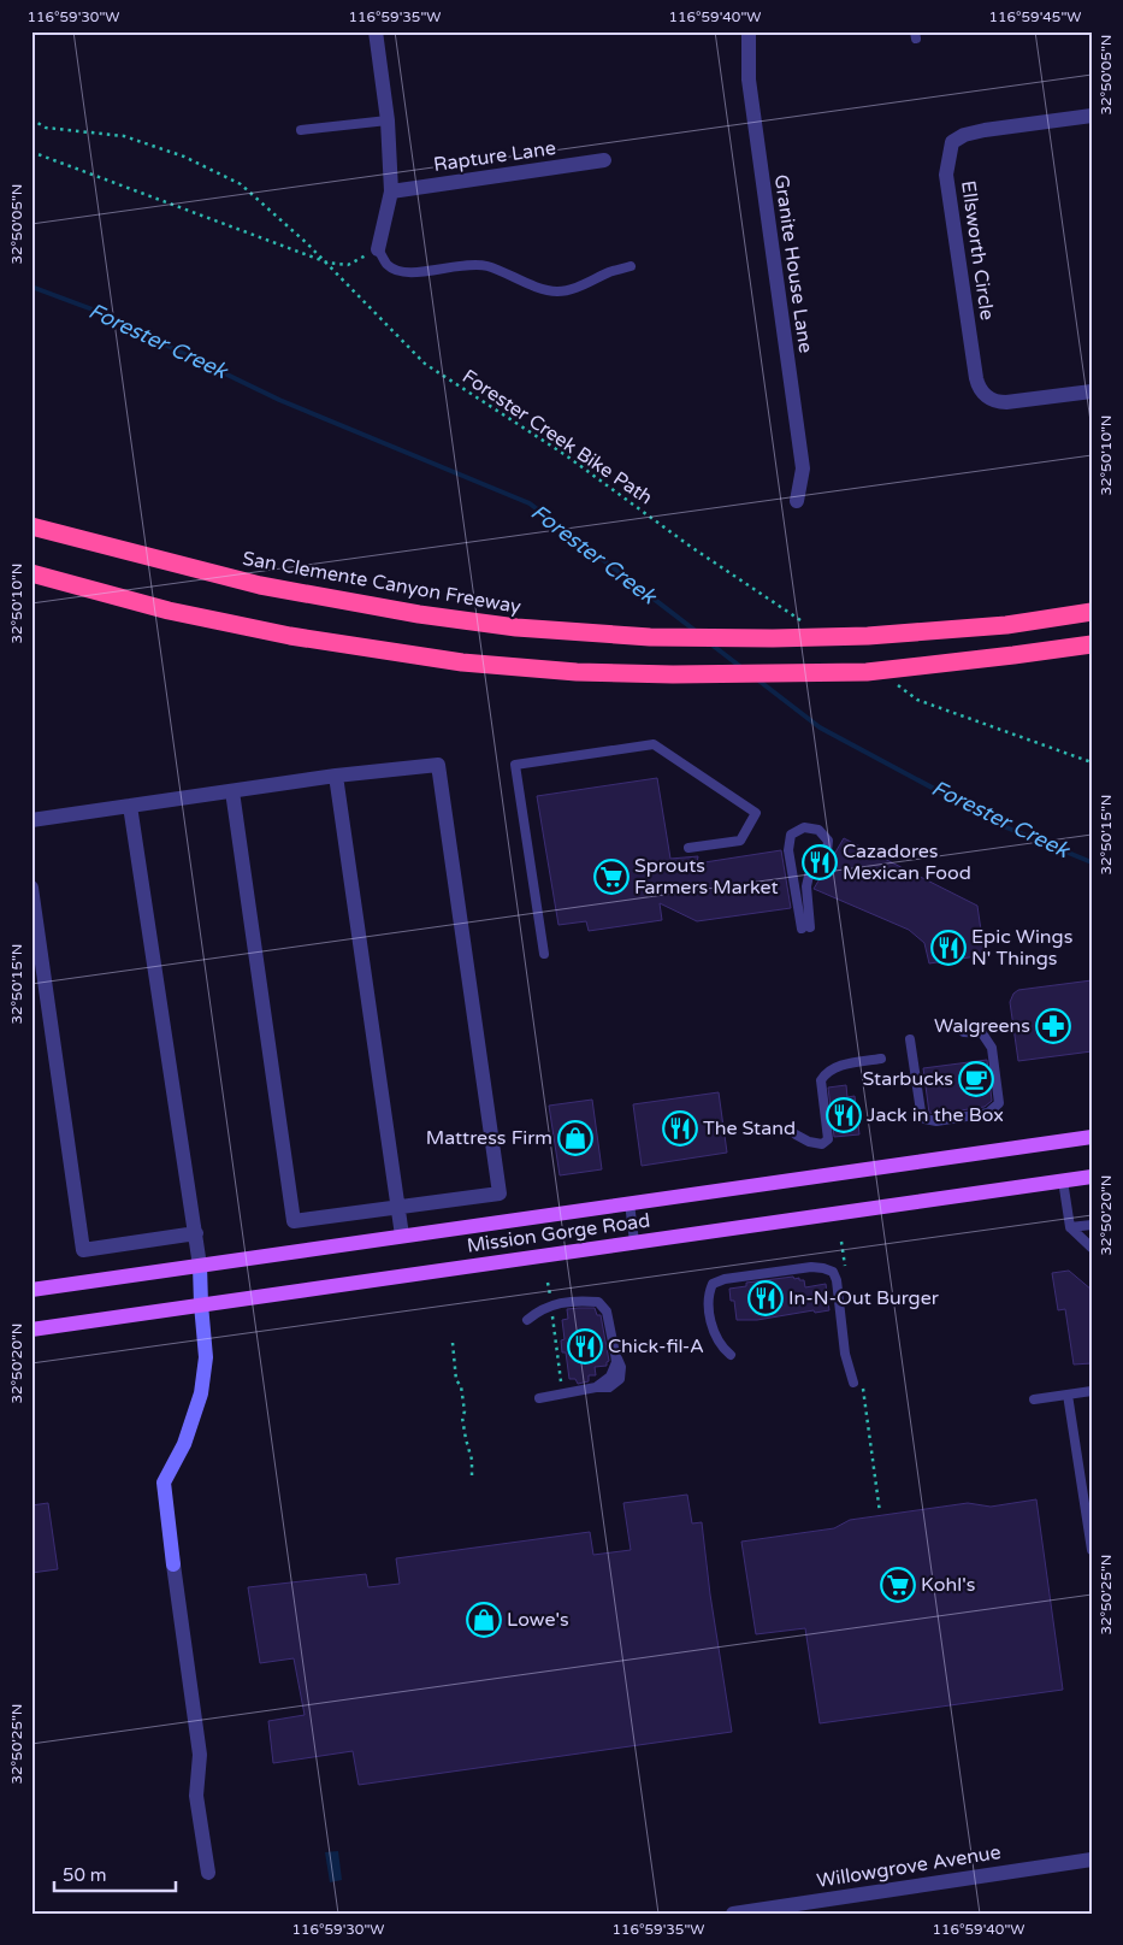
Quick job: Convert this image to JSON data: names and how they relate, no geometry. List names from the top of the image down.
{
  "streets": {
    "highway": ["San Clemente Canyon Freeway"],
    "main road": ["Mission Gorge Road"],
    "street": [
      "Rapture Lane",
      "Ellsworth Circle",
      "Granite House Lane",
      "Willowgrove Avenue"
    ],
    "path": ["Forester Creek Bike Path"]
  },
  "water": ["Forester Creek"],
  "places": {
    "restaurant": [
      "Cazadores Mexican Food",
      "Epic Wings N' Things",
      "Jack in the Box",
      "The Stand",
      "In-N-Out Burger",
      "Chick-fil-A"
    ],
    "supermarket": ["Sprouts Farmers Market", "Kohl's"],
    "pharmacy": ["Walgreens"],
    "cafe": ["Starbucks"],
    "shop": ["Mattress Firm", "Lowe's"]
  },
  "scale_bar": "50 m",
  "coordinates": [
    "116°59'30\"W",
    "116°59'35\"W",
    "116°59'40\"W",
    "116°59'45\"W",
    "32°50'05\"N",
    "32°50'10\"N",
    "32°50'15\"N",
    "32°50'20\"N",
    "32°50'25\"N"
  ]
}
